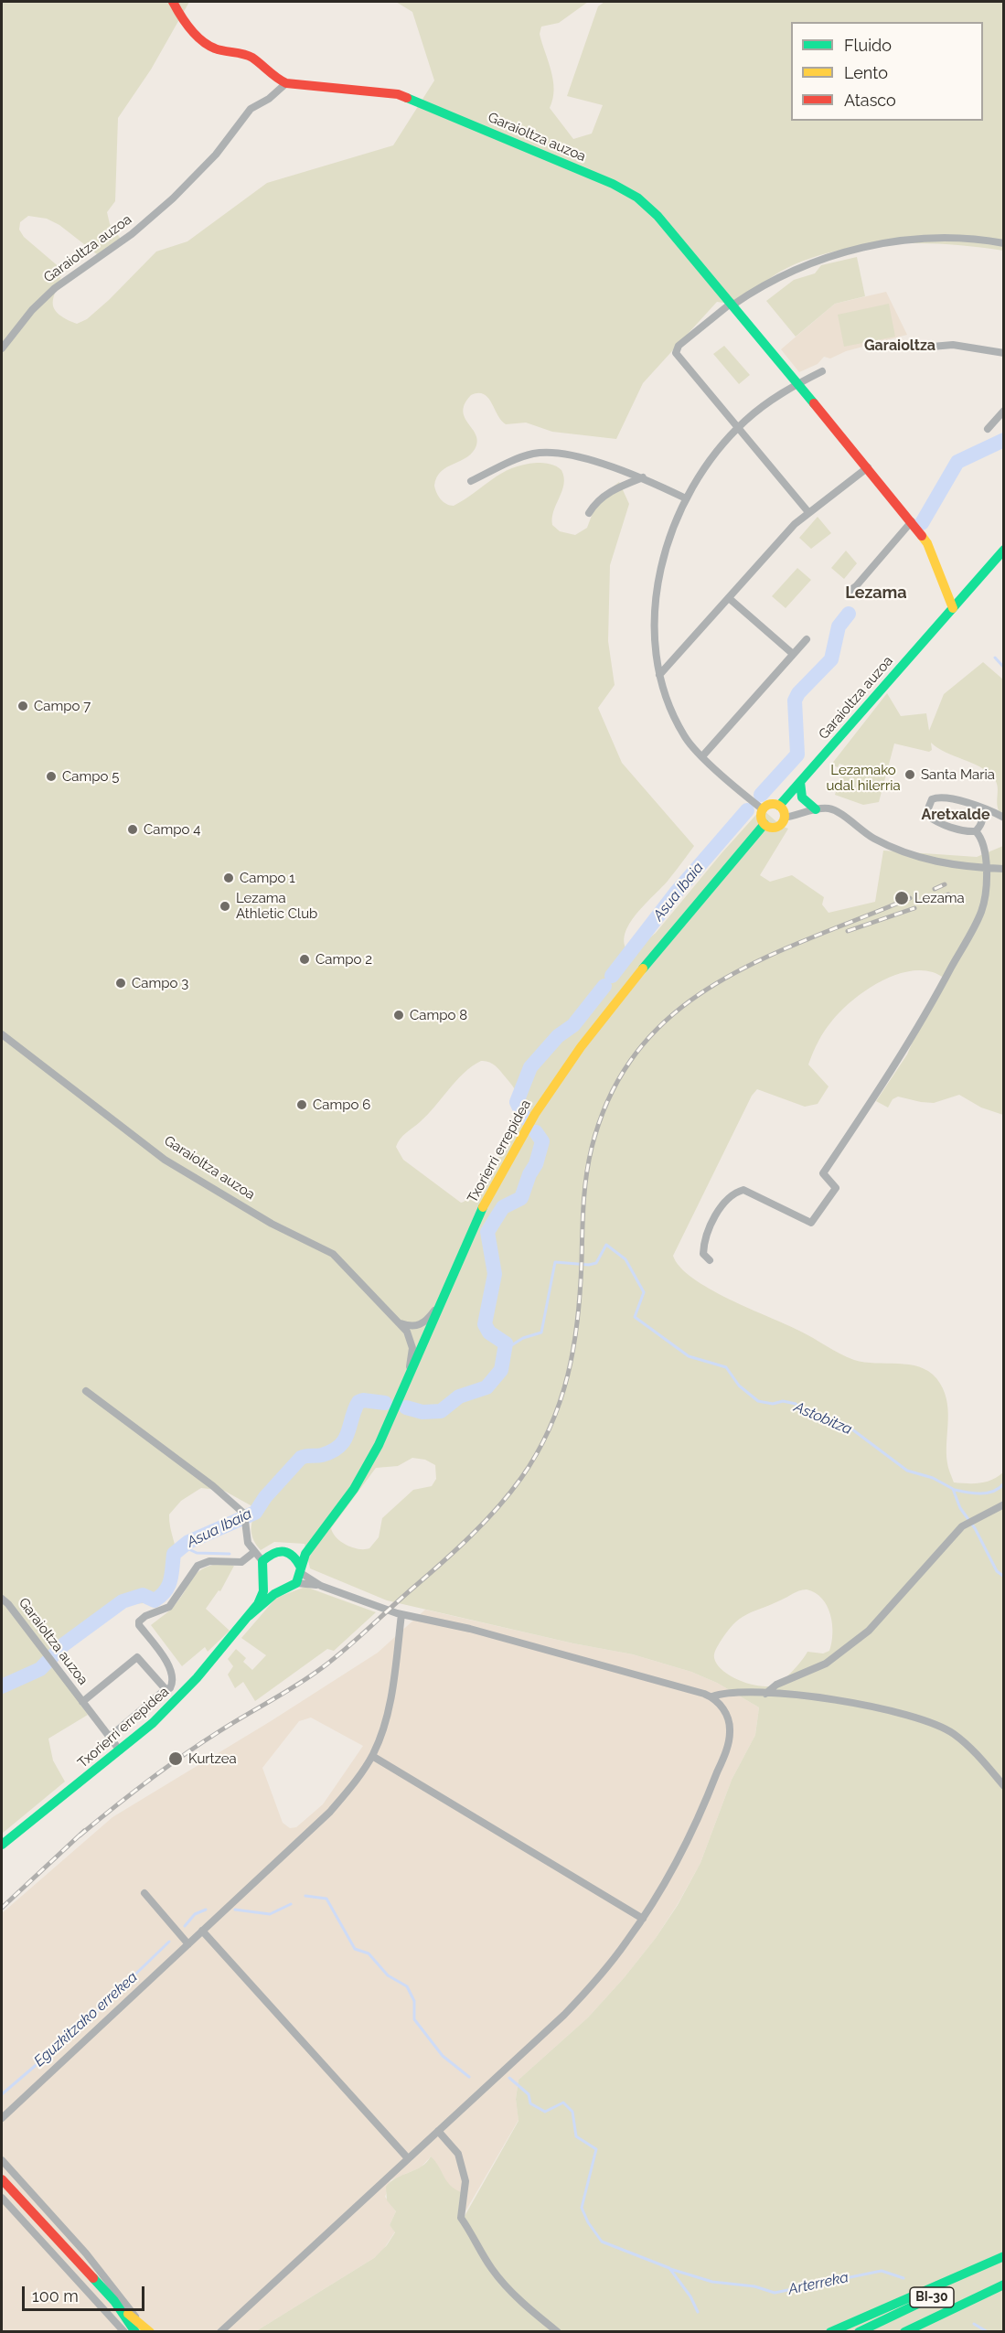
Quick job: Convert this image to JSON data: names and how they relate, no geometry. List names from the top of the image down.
{
  "streets": {
    "main road": ["Garaioltza auzoa", "Txorierri errepidea", "BI-30"]
  },
  "crossings": [
    ["Garaioltza auzoa", "Txorierri errepidea"]
  ],
  "districts": ["Garaioltza", "Lezama", "Aretxalde"],
  "water": [
    "Asua Ibaia",
    "Astobitza",
    "Eguzkitzako errekea",
    "Arterreka"
  ],
  "parks": ["Lezamako udal hilerria"],
  "places": [
    "Campo 7",
    "Santa Maria",
    "Campo 5",
    "Campo 4",
    "Campo 1",
    "Lezama",
    "Lezama Athletic Club",
    "Campo 2",
    "Campo 3",
    "Campo 8",
    "Campo 6",
    "Kurtzea"
  ],
  "legend": ["Fluido", "Lento", "Atasco"],
  "scale_bar": "100 m"
}
